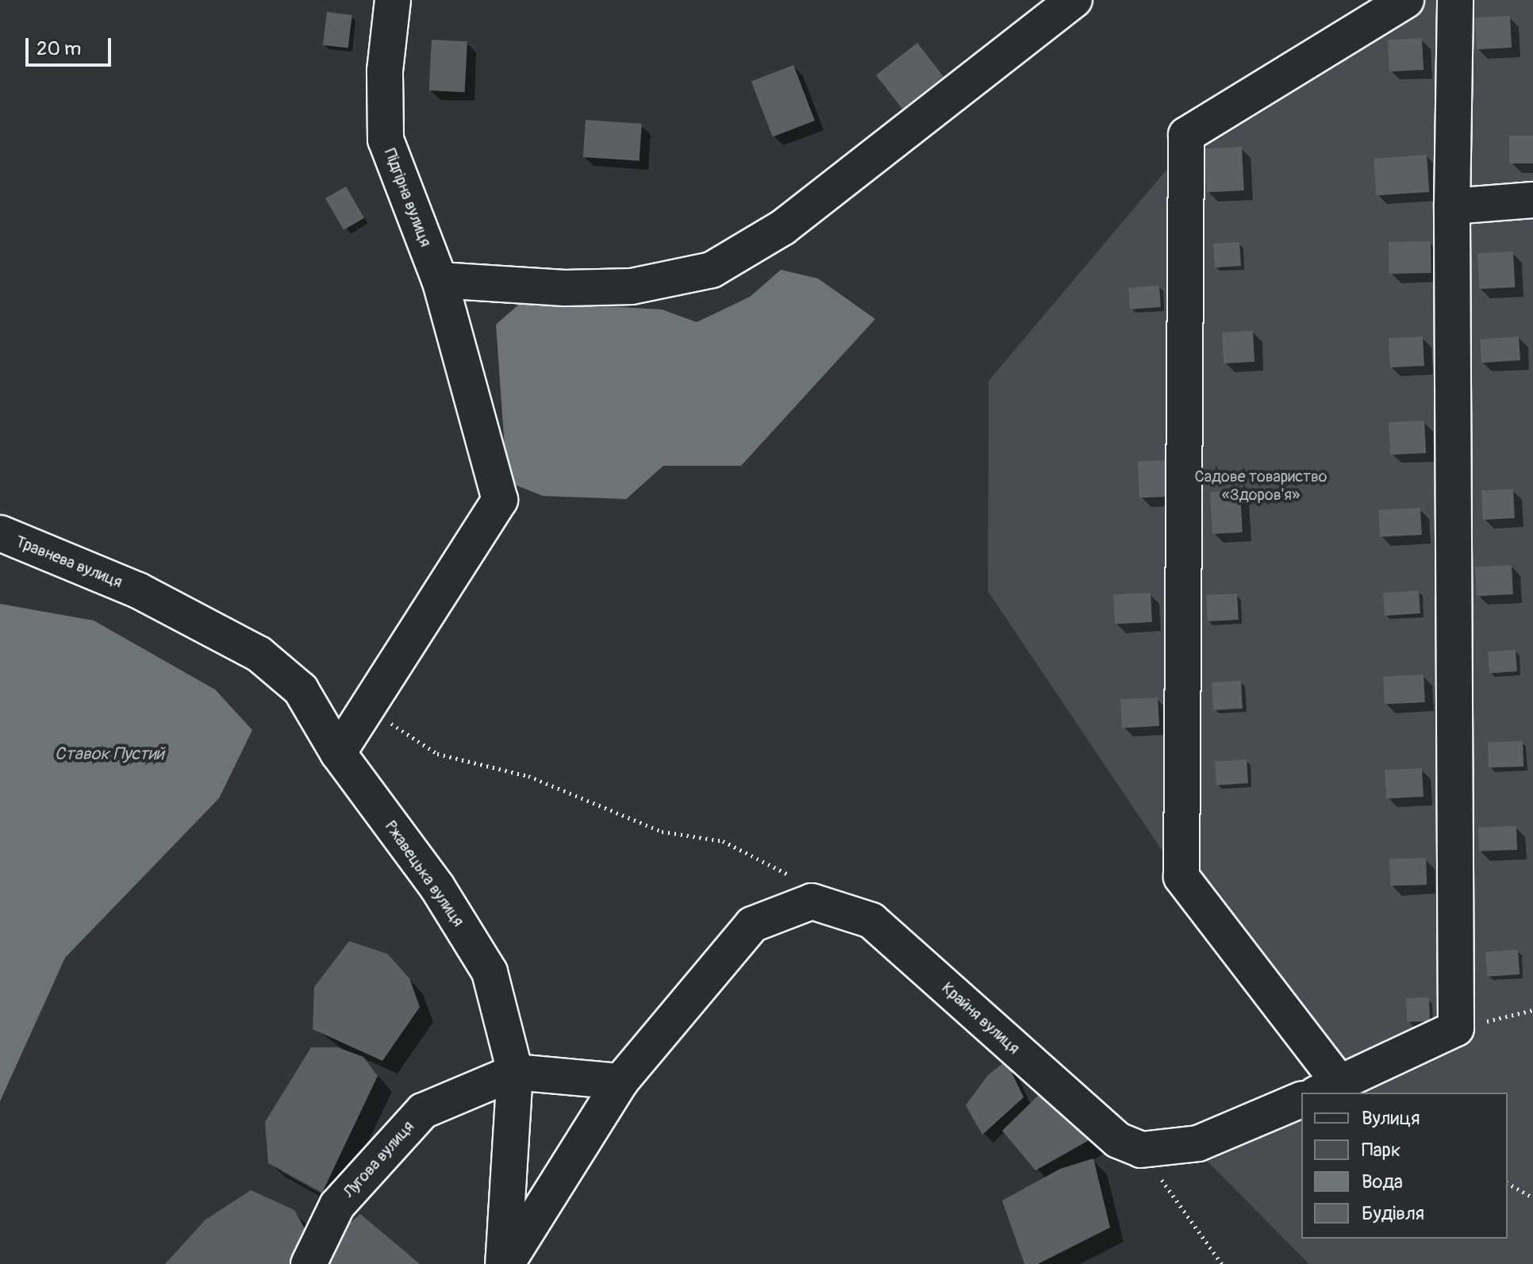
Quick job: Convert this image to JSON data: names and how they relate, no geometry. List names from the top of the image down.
{
  "streets": {
    "street": [
      "Підгірна вулиця",
      "Травнева вулиця",
      "Ржавецька вулиця",
      "Крайня вулиця",
      "Лугова вулиця"
    ]
  },
  "crossings": [
    ["Підгірна вулиця", "Ржавецька вулиця"],
    ["Травнева вулиця", "Ржавецька вулиця"],
    ["Ржавецька вулиця", "Лугова вулиця"]
  ],
  "water": ["Ставок Пустий"],
  "parks": ["Садове товариство «Здоров'я»"],
  "legend": [
    "Вулиця",
    "Парк",
    "Вода",
    "Будівля"
  ],
  "scale_bar": "20 m"
}
